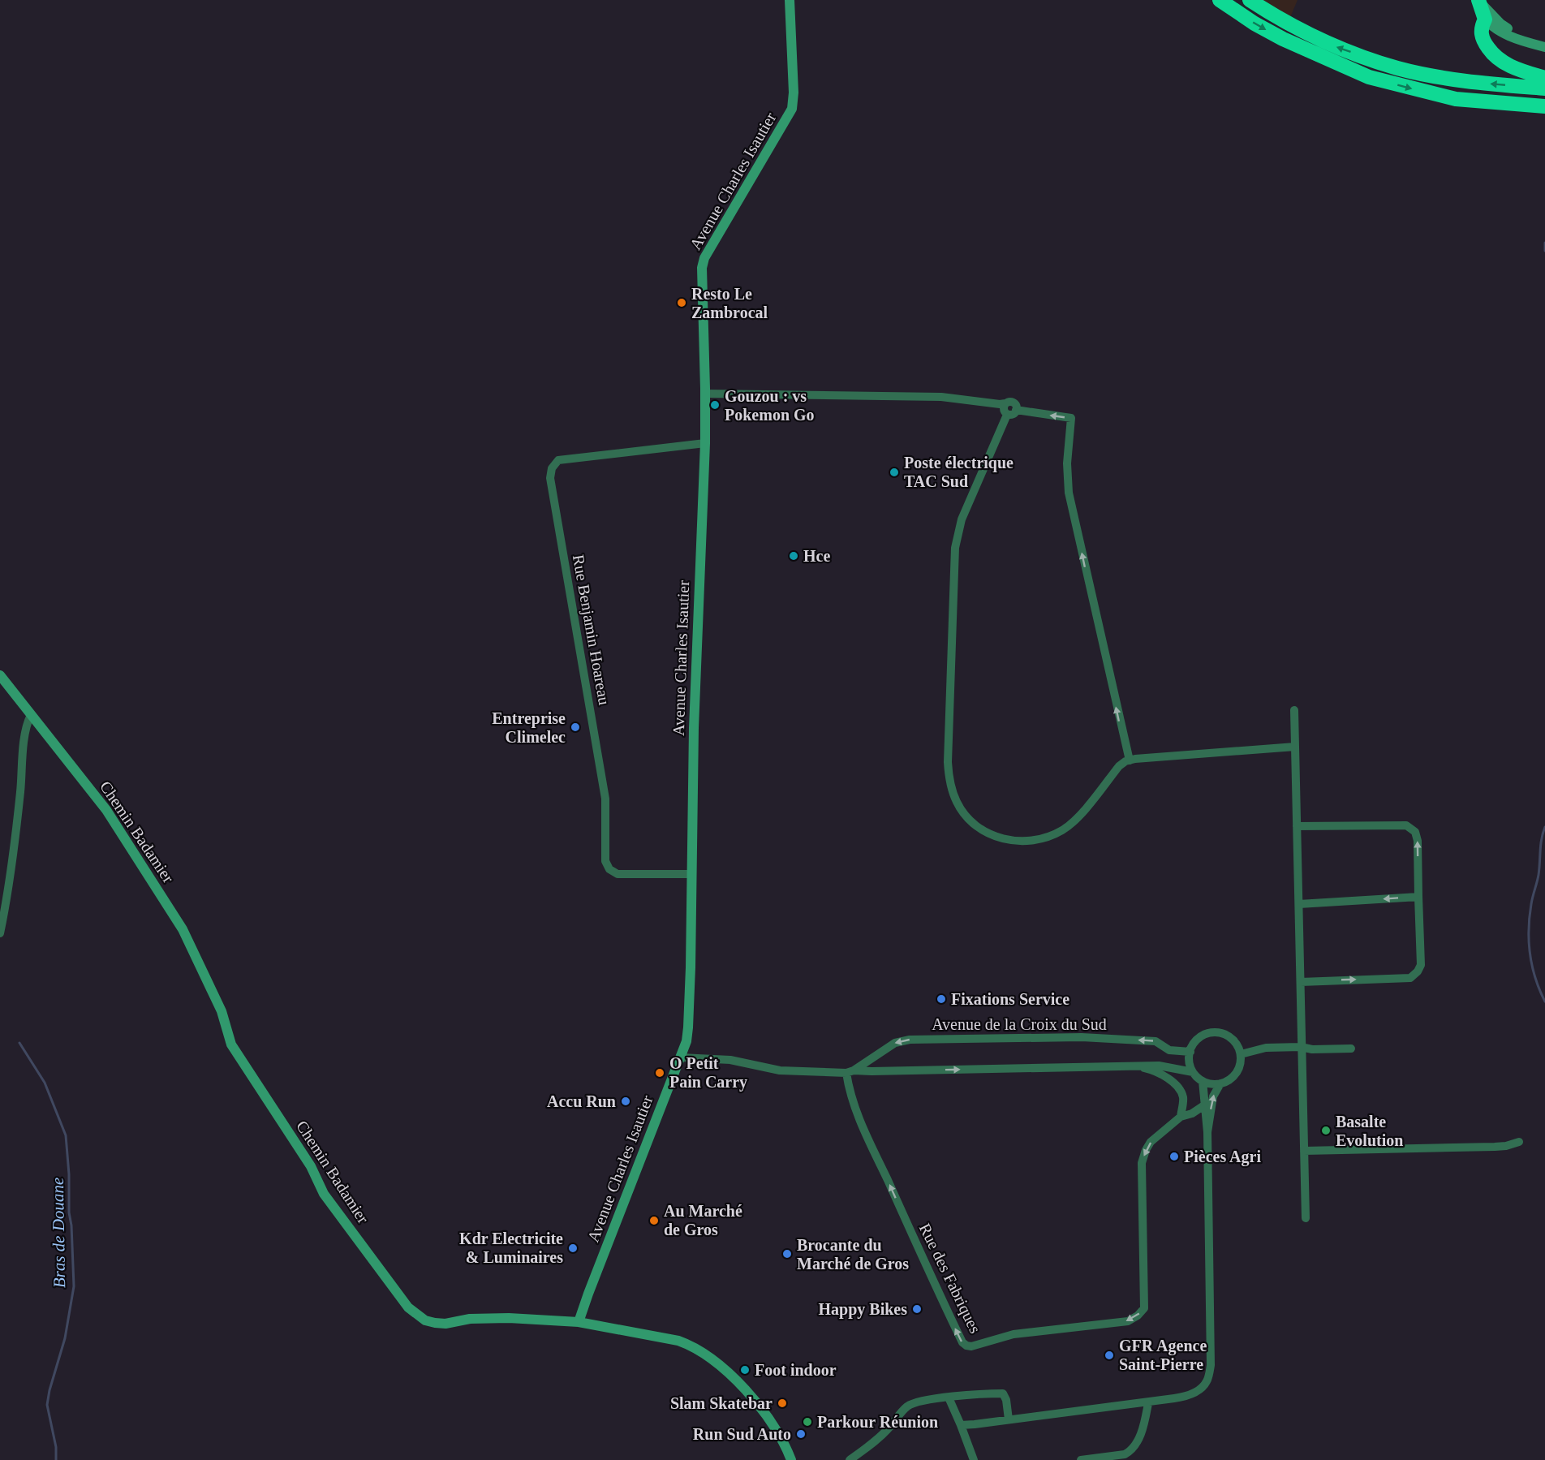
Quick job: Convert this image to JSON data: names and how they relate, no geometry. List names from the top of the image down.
{
  "streets": {
    "street": [
      "Avenue Charles Isautier",
      "Rue Benjamin Hoareau",
      "Chemin Badamier",
      "Avenue de la Croix du Sud",
      "Rue des Fabriques"
    ]
  },
  "crossings": [
    ["Avenue Charles Isautier", "Rue Benjamin Hoareau"],
    ["Avenue Charles Isautier", "Chemin Badamier"],
    ["Avenue de la Croix du Sud", "Rue des Fabriques"]
  ],
  "water": ["Bras de Douane"],
  "places": [
    "Resto Le Zambrocal",
    "Gouzou : vs Pokemon Go",
    "Poste électrique TAC Sud",
    "Hce",
    "Entreprise Climelec",
    "Fixations Service",
    "O Petit Pain Carry",
    "Accu Run",
    "Basalte Evolution",
    "Pièces Agri",
    "Au Marché de Gros",
    "Kdr Electricite & Luminaires",
    "Brocante du Marché de Gros",
    "Happy Bikes",
    "GFR Agence Saint-Pierre",
    "Foot indoor",
    "Slam Skatebar",
    "Parkour Réunion",
    "Run Sud Auto"
  ]
}
